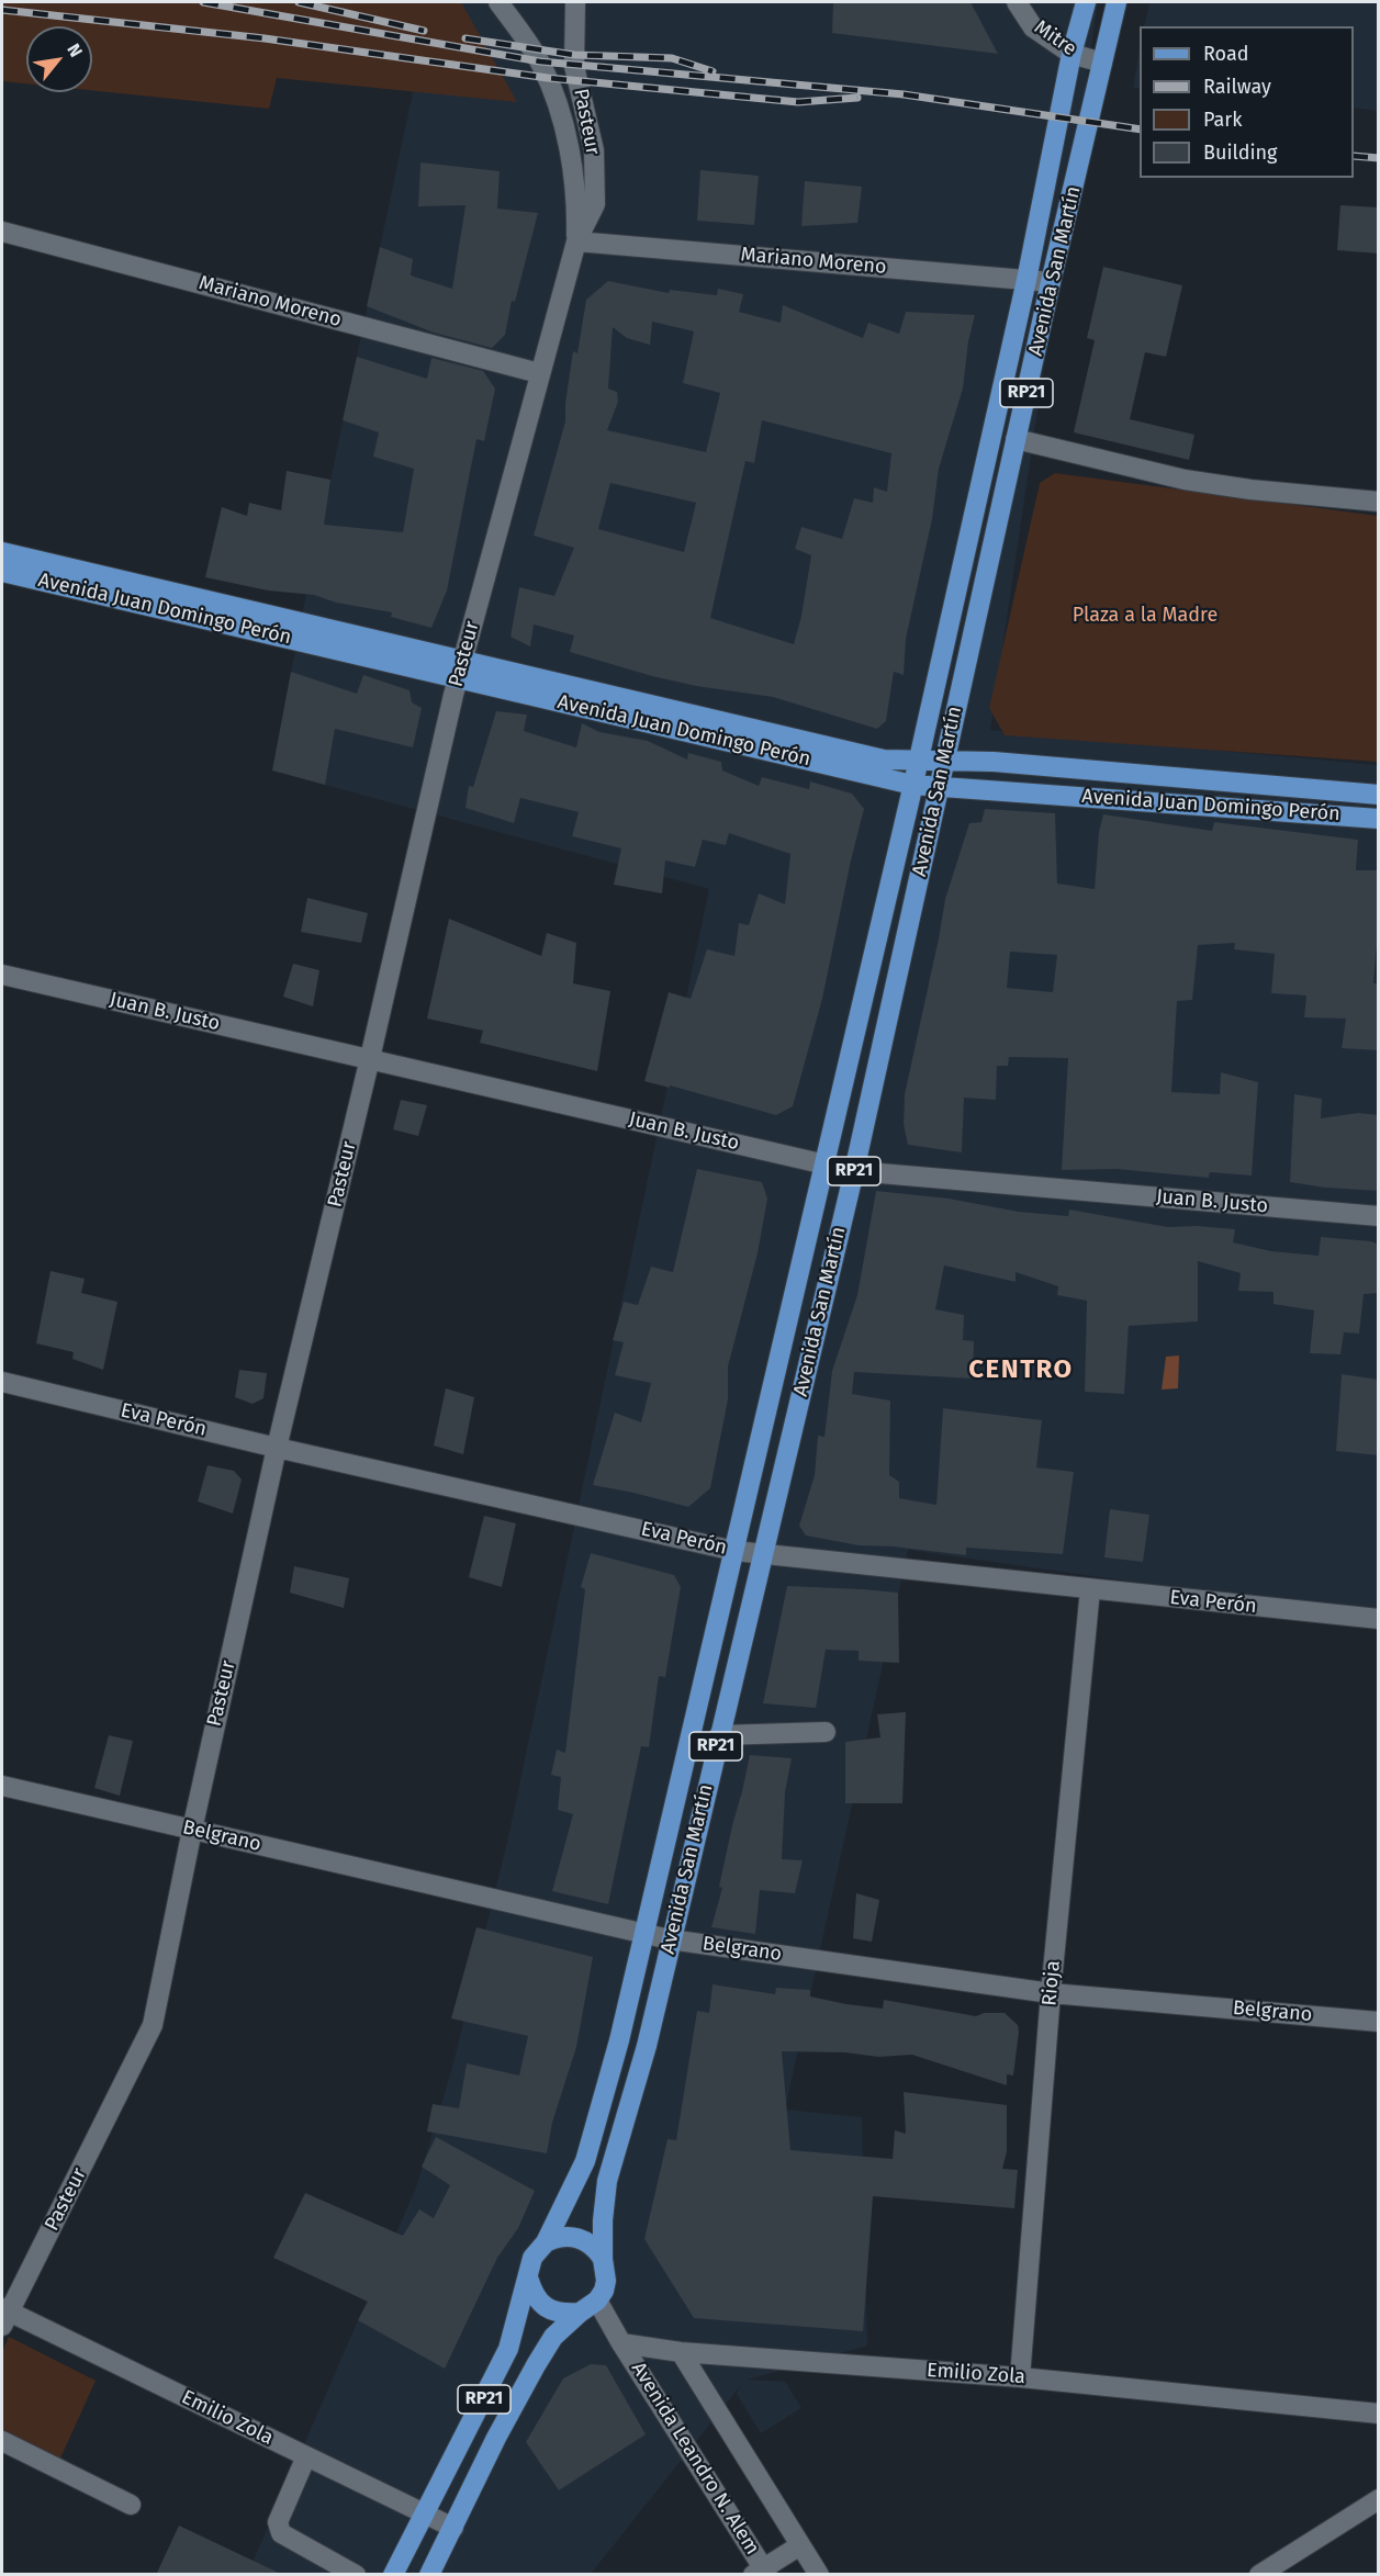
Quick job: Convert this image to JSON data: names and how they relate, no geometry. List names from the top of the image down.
{
  "streets": {
    "main road": ["Avenida San Martín", "RP21", "Avenida Juan Domingo Perón"],
    "street": [
      "Mitre",
      "Pasteur",
      "Mariano Moreno",
      "Juan B. Justo",
      "Eva Perón",
      "Belgrano",
      "Rioja",
      "Emilio Zola",
      "Avenida Leandro N. Alem"
    ]
  },
  "crossings": [
    ["Mitre", "Avenida San Martín"],
    ["Pasteur", "Mariano Moreno"],
    ["Pasteur", "Avenida Juan Domingo Perón"],
    ["Pasteur", "Juan B. Justo"],
    ["Pasteur", "Eva Perón"],
    ["Pasteur", "Belgrano"],
    ["Pasteur", "Emilio Zola"],
    ["Mariano Moreno", "Avenida San Martín"],
    ["Avenida San Martín", "RP21"],
    ["Avenida San Martín", "Avenida Juan Domingo Perón"],
    ["Avenida San Martín", "Juan B. Justo"],
    ["Avenida San Martín", "Eva Perón"],
    ["Avenida San Martín", "Belgrano"],
    ["Avenida San Martín", "Emilio Zola"],
    ["RP21", "Emilio Zola"],
    ["Eva Perón", "Rioja"],
    ["Belgrano", "Rioja"],
    ["Rioja", "Emilio Zola"],
    ["Emilio Zola", "Avenida Leandro N. Alem"]
  ],
  "districts": ["CENTRO"],
  "parks": ["Plaza a la Madre"],
  "legend": [
    "Road",
    "Railway",
    "Park",
    "Building"
  ],
  "north": "top right"
}
